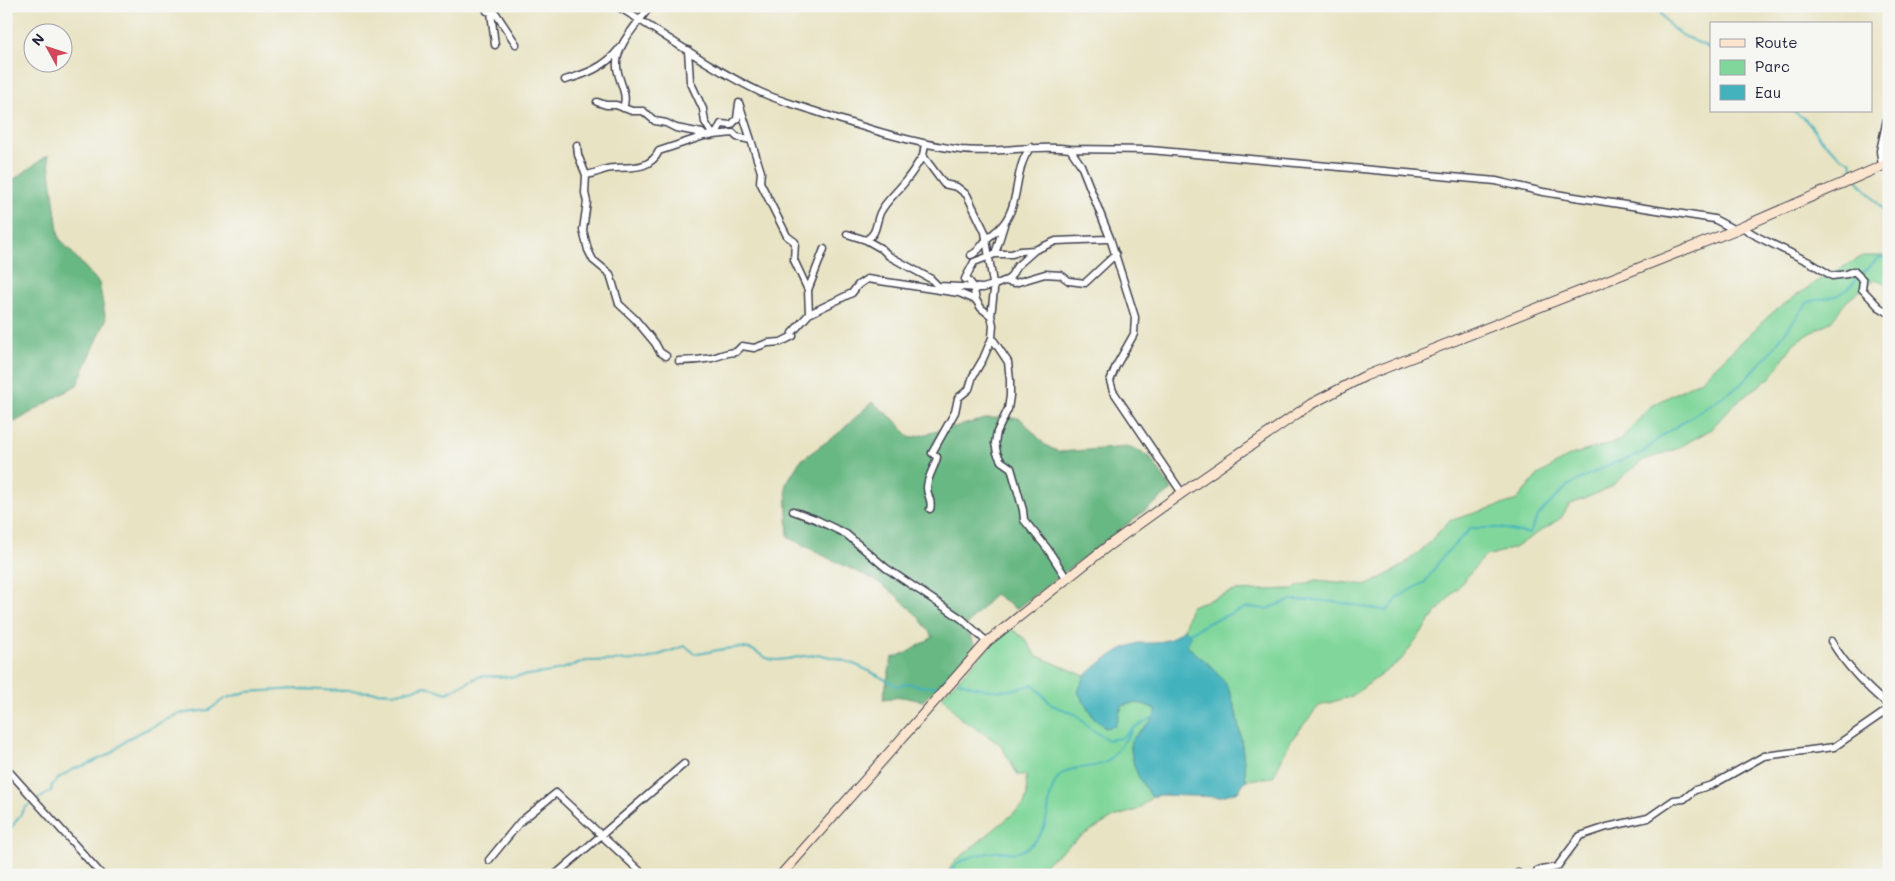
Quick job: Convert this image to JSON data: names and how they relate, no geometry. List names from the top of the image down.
{
  "legend": ["Route", "Parc", "Eau"],
  "north": "top left"
}
